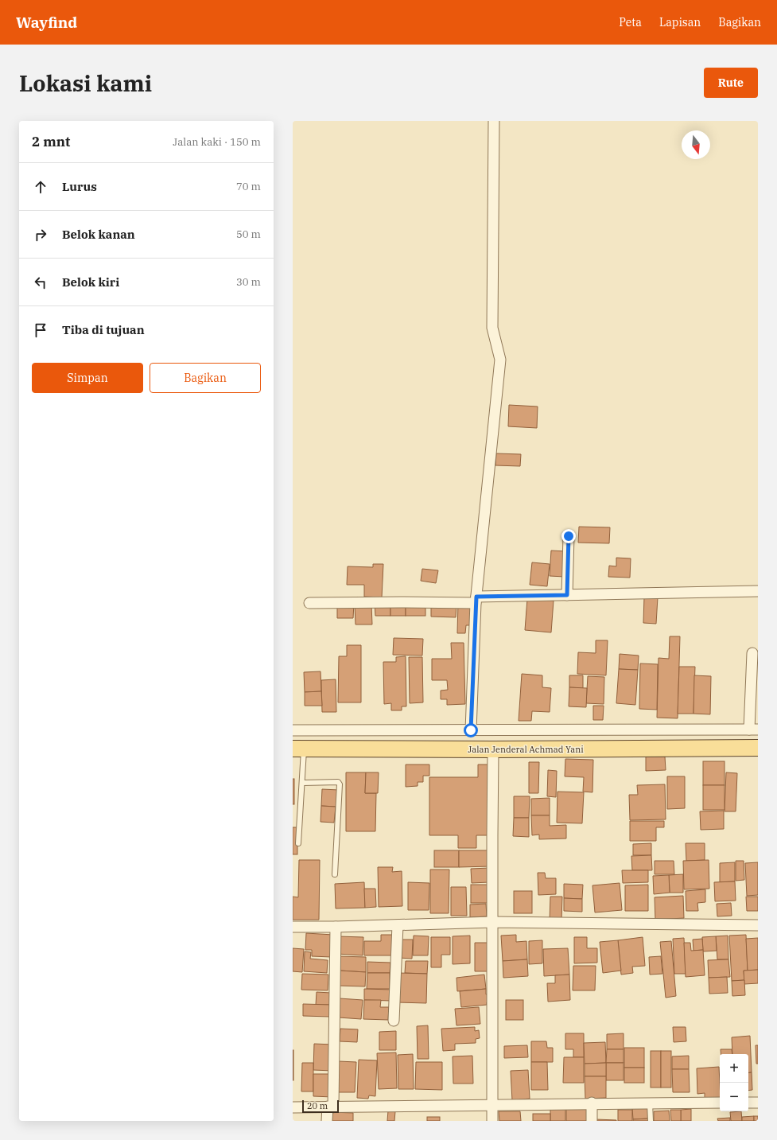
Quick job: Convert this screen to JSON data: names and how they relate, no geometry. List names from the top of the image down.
{
  "streets": {
    "main road": ["Jalan Jenderal Achmad Yani"]
  },
  "scale_bar": "20 m",
  "north": "bottom",
  "page": {
    "header": "Wayfind",
    "nav": ["Peta", "Lapisan", "Bagikan"],
    "buttons": [
      "Rute",
      ["Simpan", "Bagikan"]
    ],
    "title": "Lokasi kami",
    "heading": ["2 mnt", "Jalan kaki · 150 m"],
    "list": [
      ["Lurus", "70 m"],
      ["Belok kanan", "50 m"],
      ["Belok kiri", "30 m"],
      "Tiba di tujuan"
    ],
    "map_buttons": ["+", "−"],
    "scale": "20 m"
  }
}
